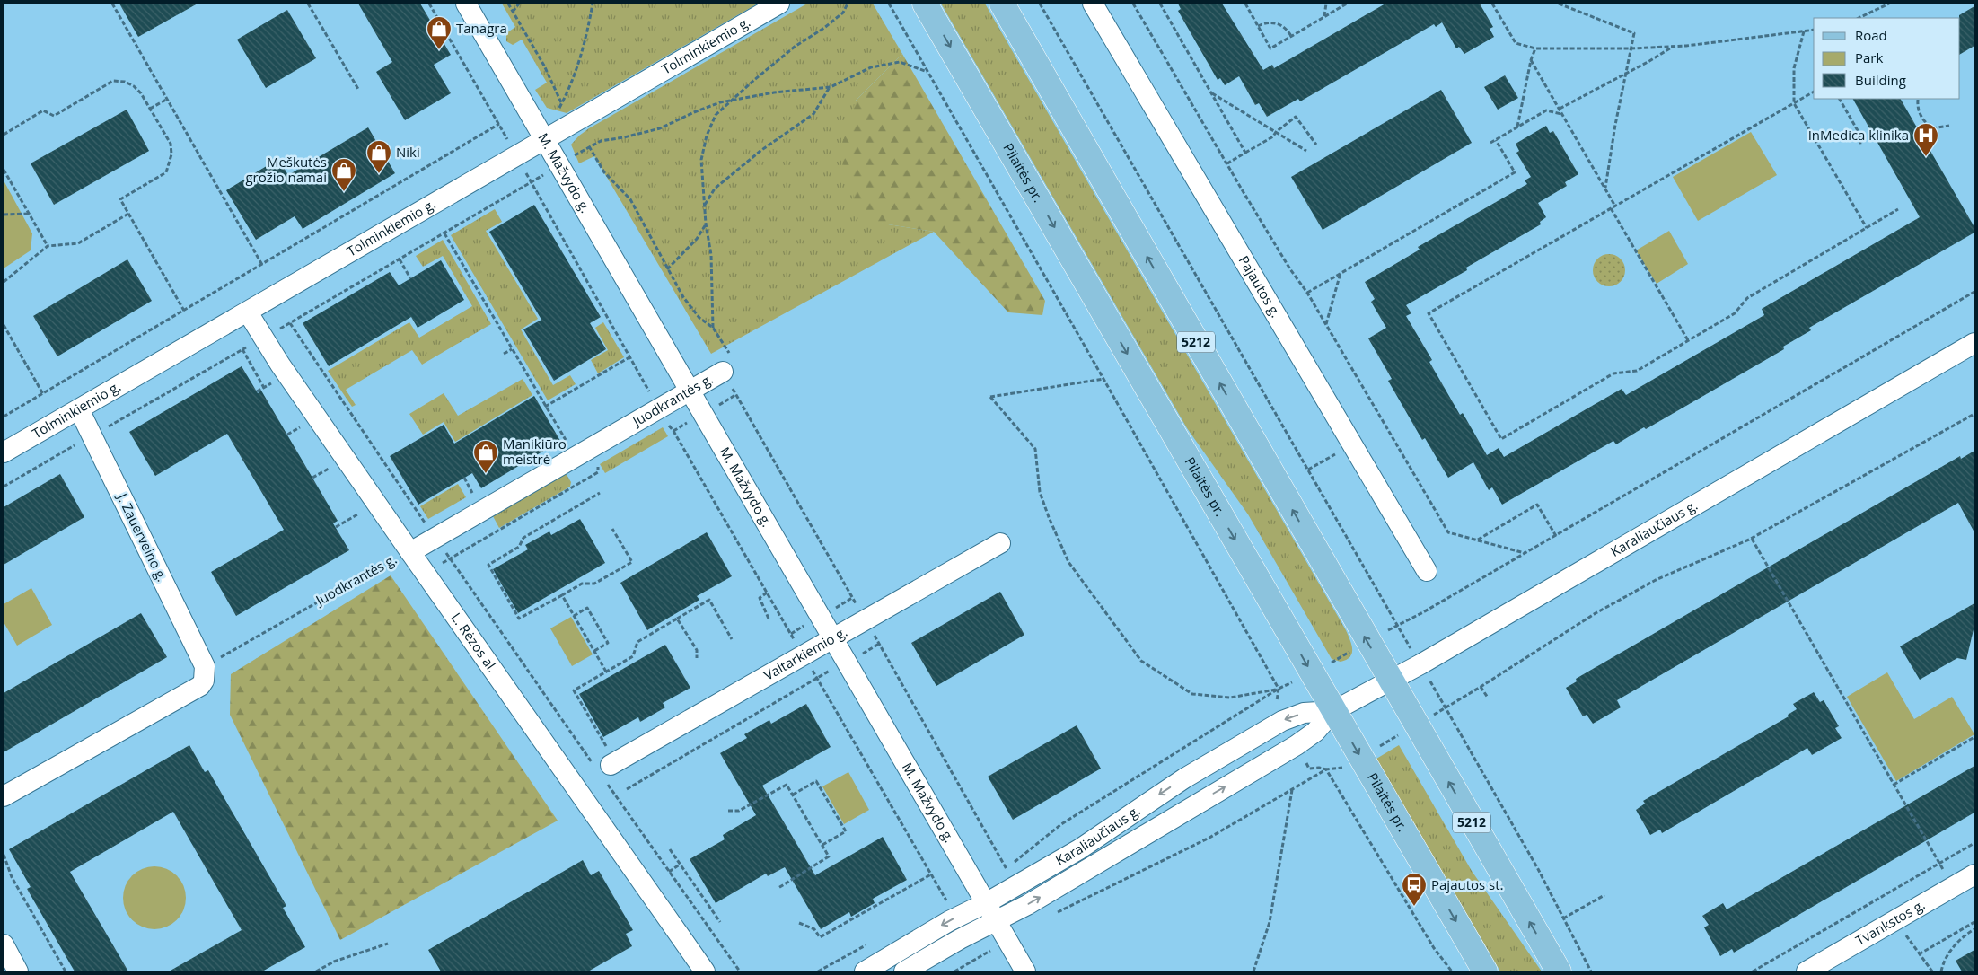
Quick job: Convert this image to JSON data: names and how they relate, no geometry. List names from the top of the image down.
{
  "streets": {
    "main road": ["Pilaitės pr.", "5212"],
    "street": [
      "Tolminkiemio g.",
      "M. Mažvydo g.",
      "Pajautos g.",
      "Juodkrantės g.",
      "Karaliaučiaus g.",
      "J. Zauerveino g.",
      "L. Rėzos al.",
      "Valtarkiemio g.",
      "Tvankstos g."
    ]
  },
  "crossings": [
    ["Tolminkiemio g.", "M. Mažvydo g."],
    ["Tolminkiemio g.", "J. Zauerveino g."],
    ["Tolminkiemio g.", "L. Rėzos al."],
    ["M. Mažvydo g.", "Juodkrantės g."],
    ["M. Mažvydo g.", "Karaliaučiaus g."],
    ["M. Mažvydo g.", "Valtarkiemio g."],
    ["Pilaitės pr.", "Karaliaučiaus g."],
    ["5212", "Karaliaučiaus g."],
    ["Juodkrantės g.", "J. Zauerveino g."],
    ["Juodkrantės g.", "L. Rėzos al."]
  ],
  "places": {
    "shop": [
      "Tanagra",
      "Niki",
      "Meškutės grožio namai",
      "Manikiūro meistrė"
    ],
    "hospital": ["InMedica klinika"],
    "bus stop": ["Pajautos st."]
  },
  "legend": ["Road", "Park", "Building"]
}
